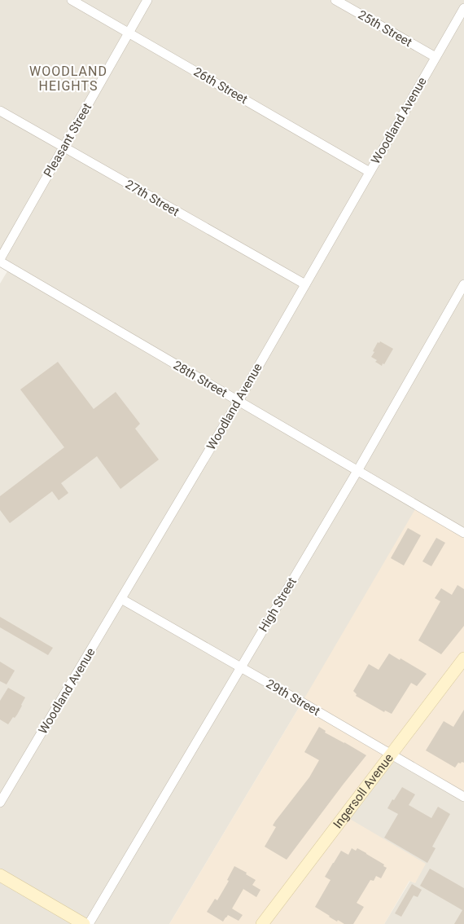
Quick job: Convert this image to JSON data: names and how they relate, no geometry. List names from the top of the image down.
{
  "streets": {
    "main road": ["Ingersoll Avenue"],
    "street": [
      "25th Street",
      "26th Street",
      "Woodland Avenue",
      "Pleasant Street",
      "27th Street",
      "28th Street",
      "High Street",
      "29th Street"
    ]
  },
  "crossings": [
    ["25th Street", "Woodland Avenue"],
    ["26th Street", "Woodland Avenue"],
    ["26th Street", "Pleasant Street"],
    ["Woodland Avenue", "27th Street"],
    ["Woodland Avenue", "28th Street"],
    ["Woodland Avenue", "29th Street"],
    ["Pleasant Street", "27th Street"],
    ["Pleasant Street", "28th Street"],
    ["28th Street", "High Street"],
    ["High Street", "29th Street"],
    ["29th Street", "Ingersoll Avenue"]
  ],
  "districts": ["WOODLAND HEIGHTS"]
}
